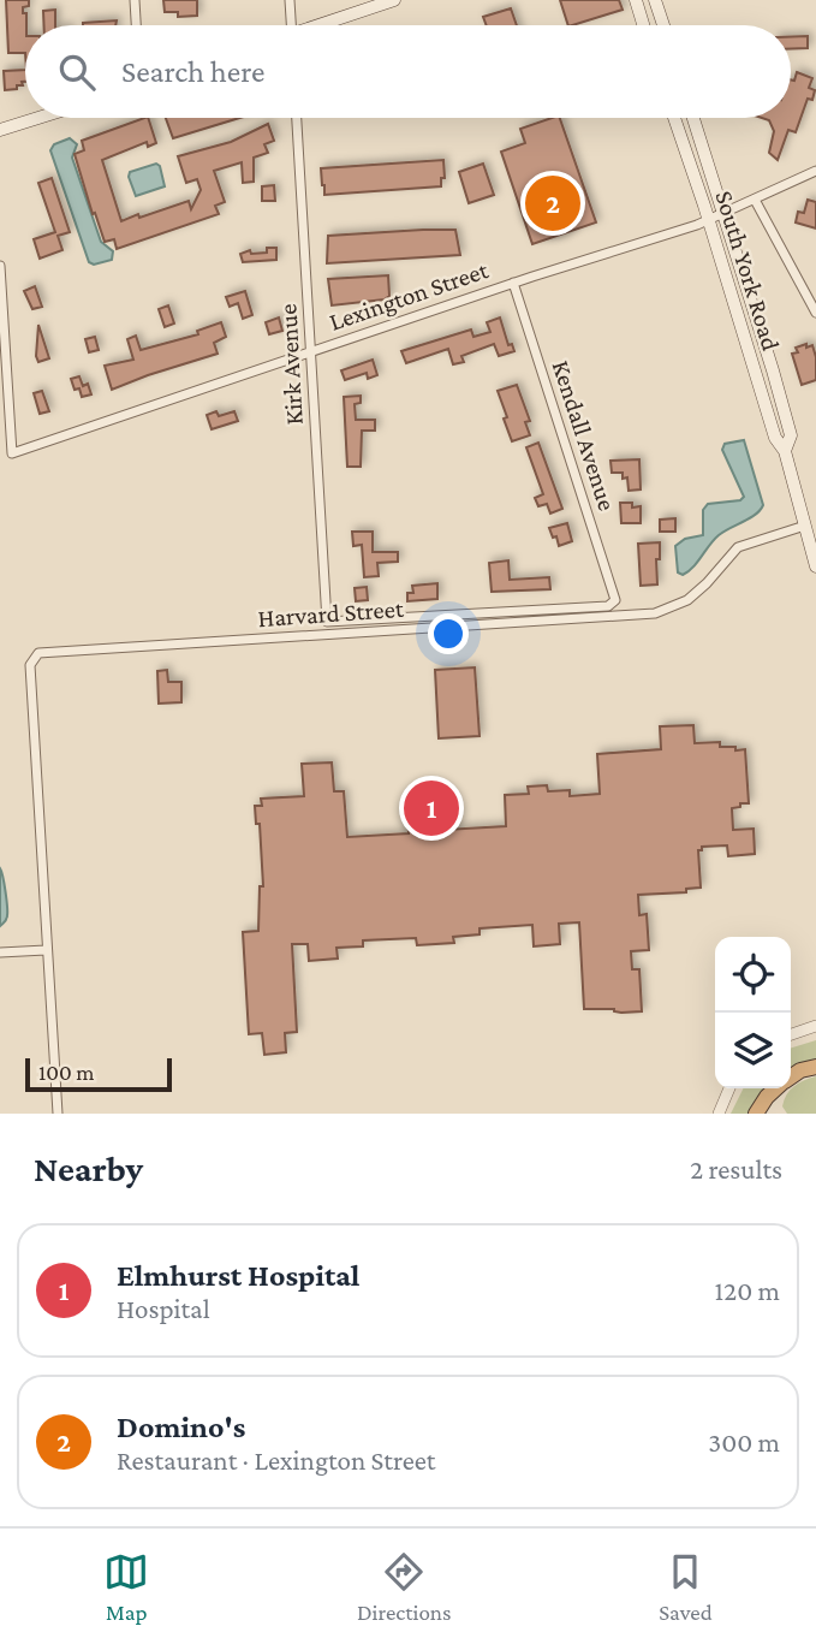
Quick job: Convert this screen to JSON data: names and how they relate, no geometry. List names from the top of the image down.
{
  "streets": {
    "main road": ["South York Road"],
    "street": [
      "Lexington Street",
      "Kirk Avenue",
      "Kendall Avenue",
      "Harvard Street"
    ]
  },
  "crossings": [
    ["South York Road", "Lexington Street"],
    ["South York Road", "Harvard Street"],
    ["Lexington Street", "Kirk Avenue"],
    ["Lexington Street", "Kendall Avenue"],
    ["Kirk Avenue", "Harvard Street"],
    ["Kendall Avenue", "Harvard Street"]
  ],
  "scale_bar": "100 m",
  "page": {
    "search": "Search here",
    "pins": ["2", "1"],
    "scale": "100 m",
    "heading": ["Nearby", "2 results"],
    "list": [
      {
        "mark": "1",
        "name": "Elmhurst Hospital",
        "note": "Hospital",
        "value": "120 m"
      },
      {
        "mark": "2",
        "name": "Domino's",
        "note": "Restaurant · Lexington Street",
        "value": "300 m"
      }
    ],
    "nav": ["Map", "Directions", "Saved"]
  }
}
